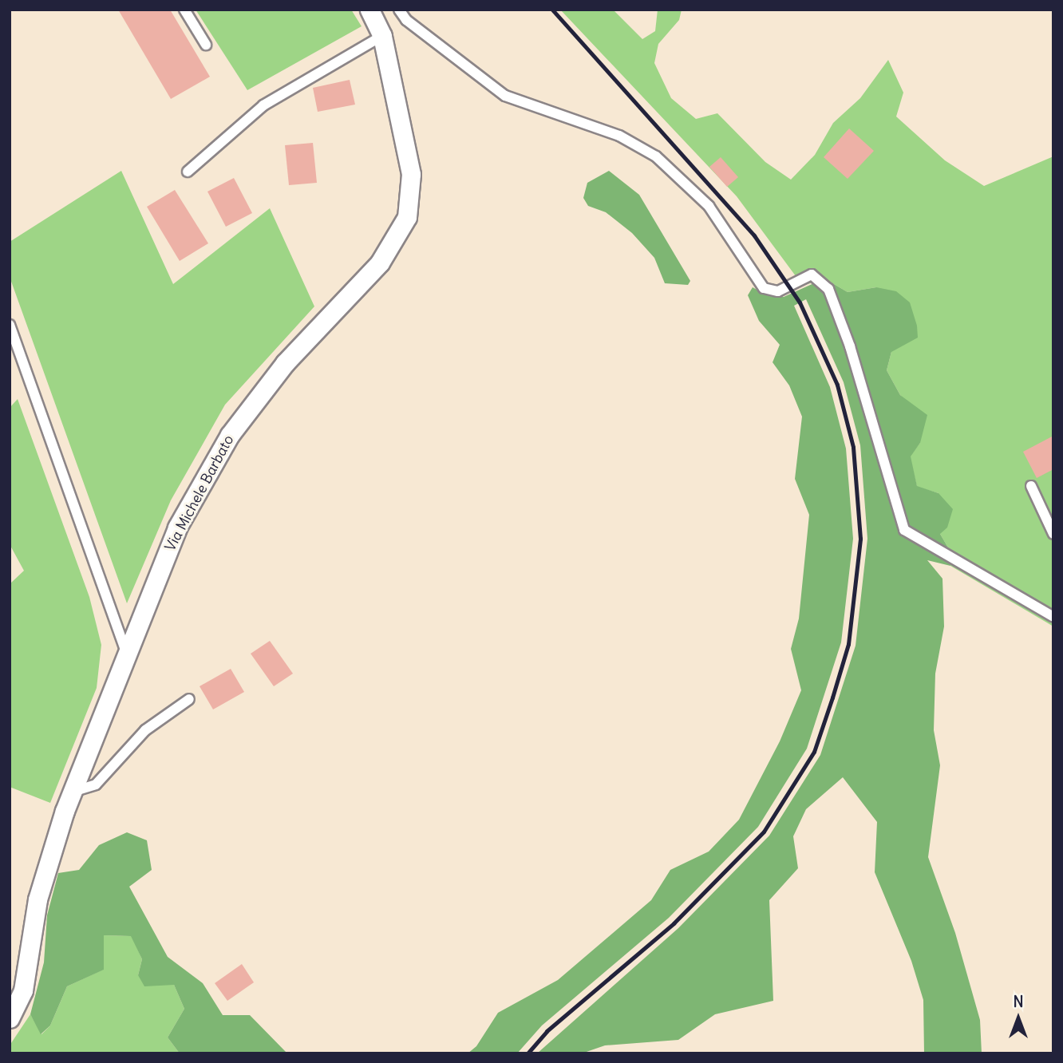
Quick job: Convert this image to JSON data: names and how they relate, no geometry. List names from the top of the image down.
{
  "streets": {
    "street": ["Via Michele Barbato"]
  },
  "north": "top"
}
